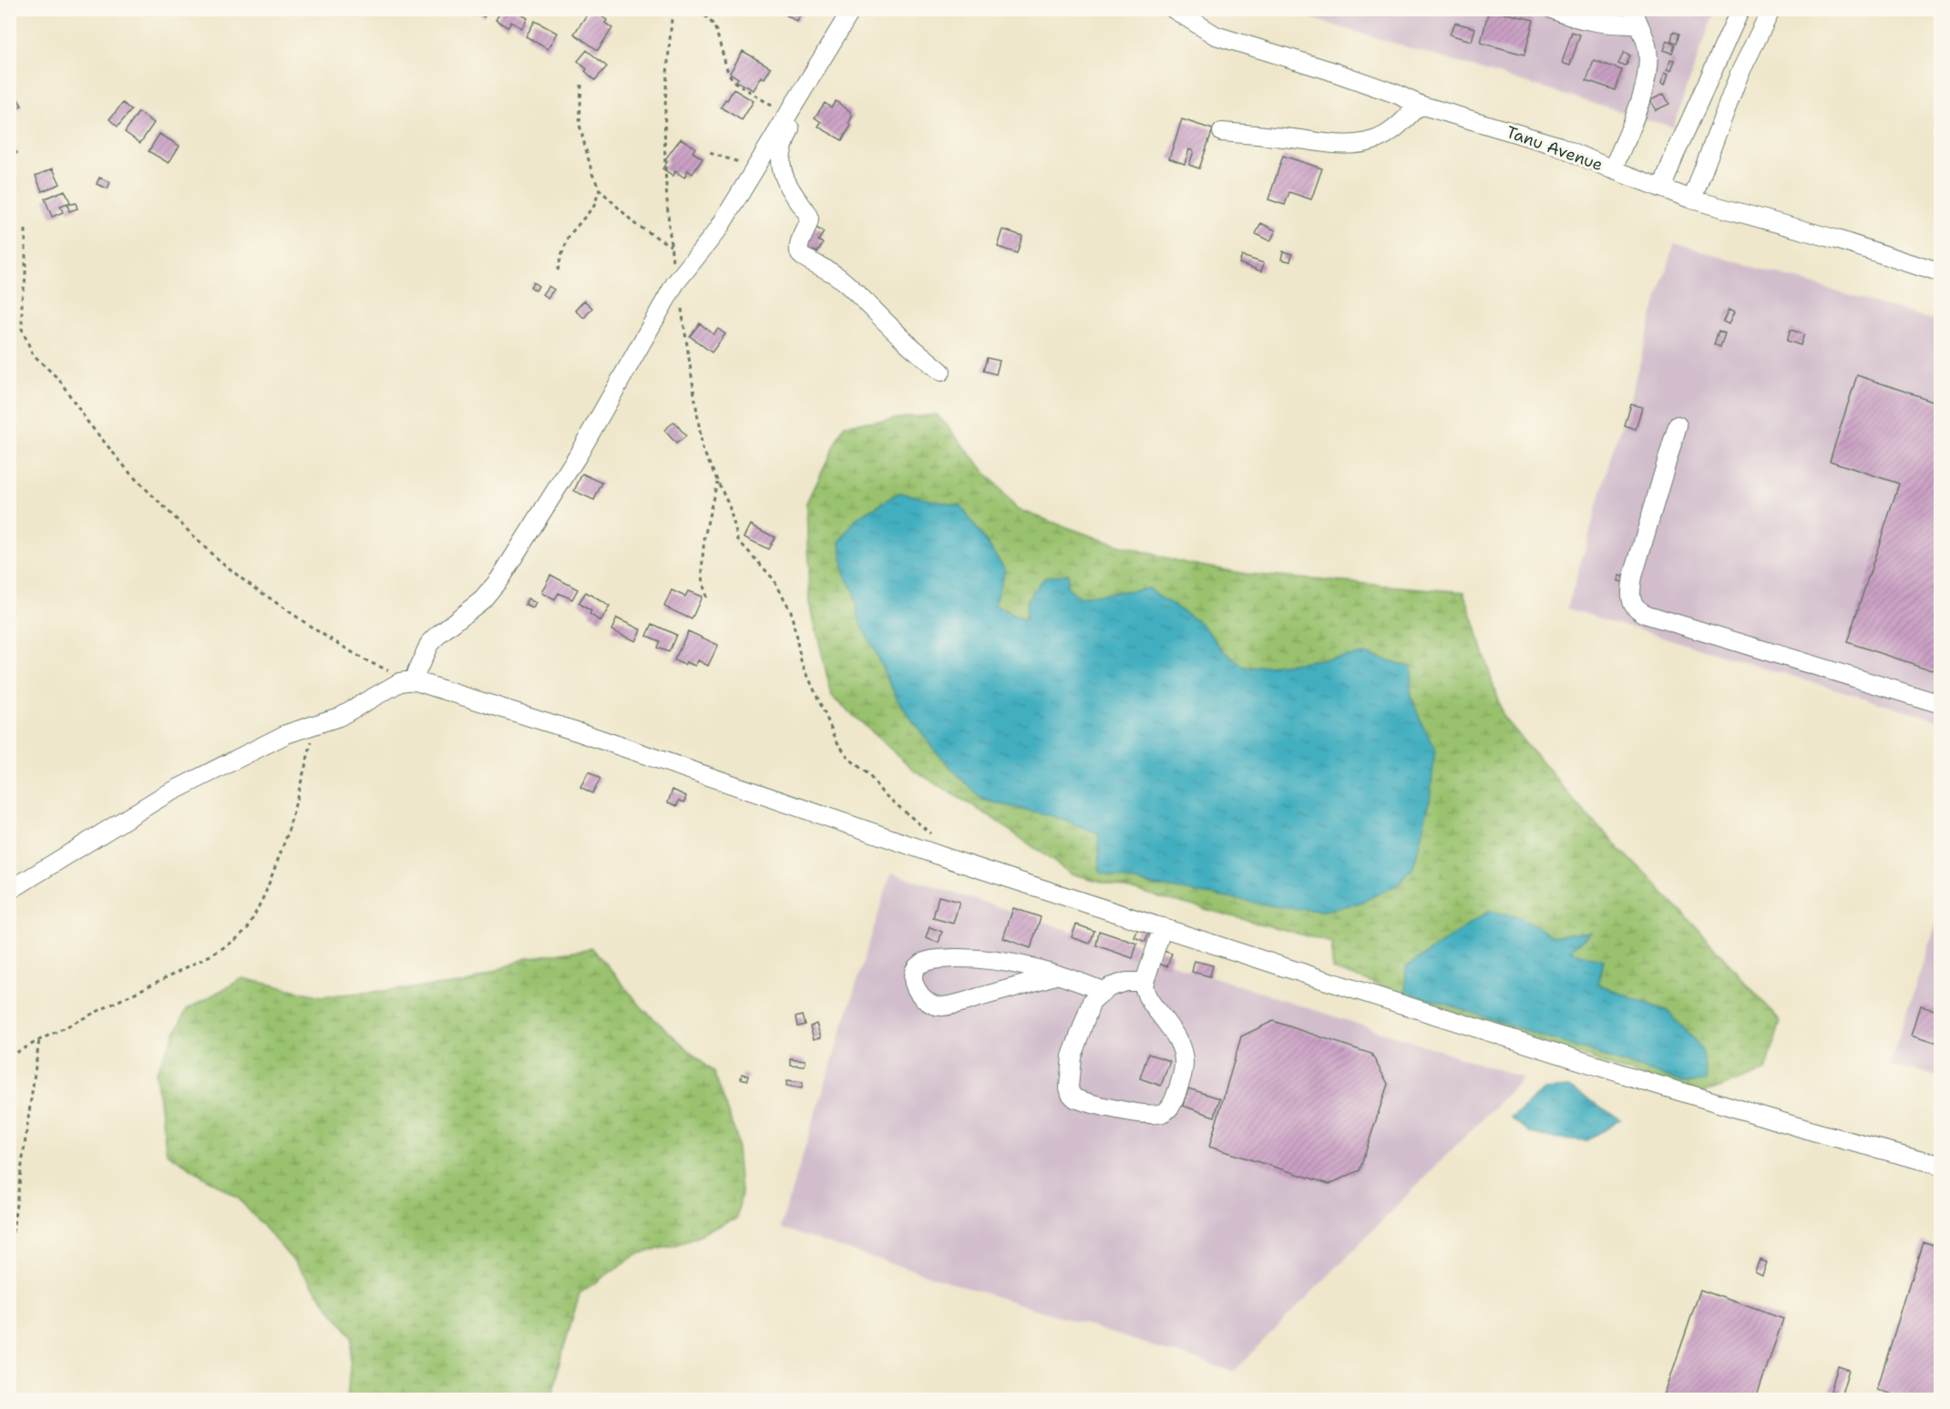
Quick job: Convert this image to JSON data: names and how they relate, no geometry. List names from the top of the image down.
{
  "streets": {
    "street": ["Tanu Avenue"]
  }
}
